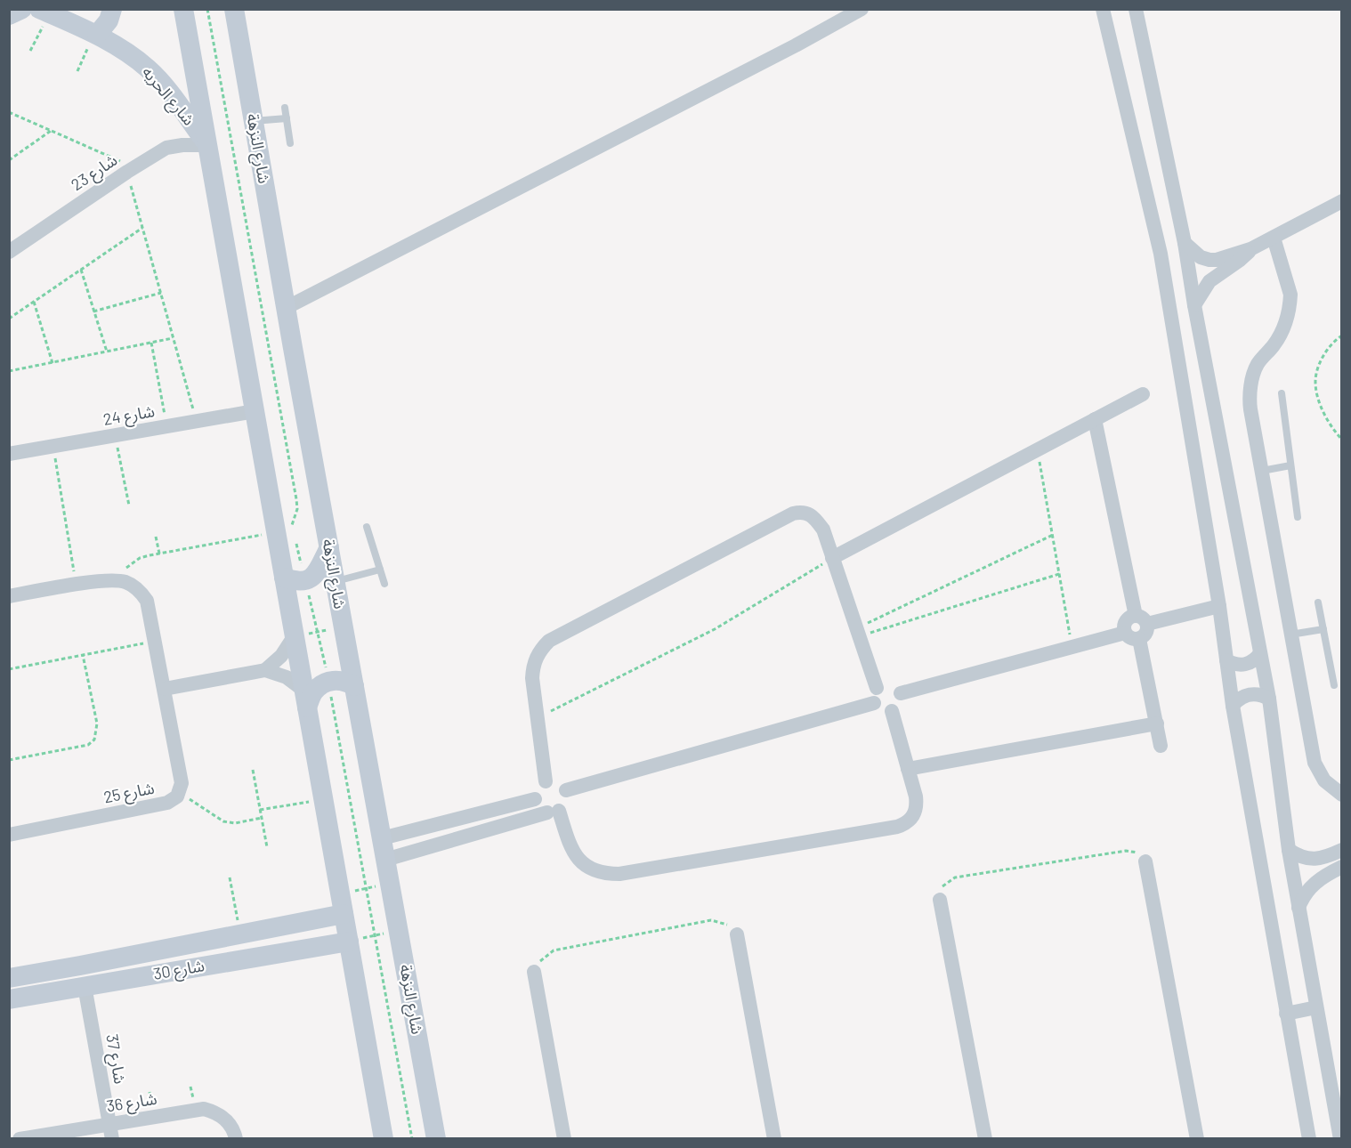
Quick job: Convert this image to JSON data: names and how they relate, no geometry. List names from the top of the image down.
{
  "streets": {
    "main road": ["شارع الحريه", "شارع النزهة", "شارع 30"],
    "street": [
      "شارع 23",
      "شارع 24",
      "شارع 25",
      "شارع 37",
      "شارع 36"
    ]
  },
  "crossings": [
    ["شارع الحريه", "شارع 23"],
    ["شارع 30", "شارع 37"],
    ["شارع 37", "شارع 36"]
  ]
}
